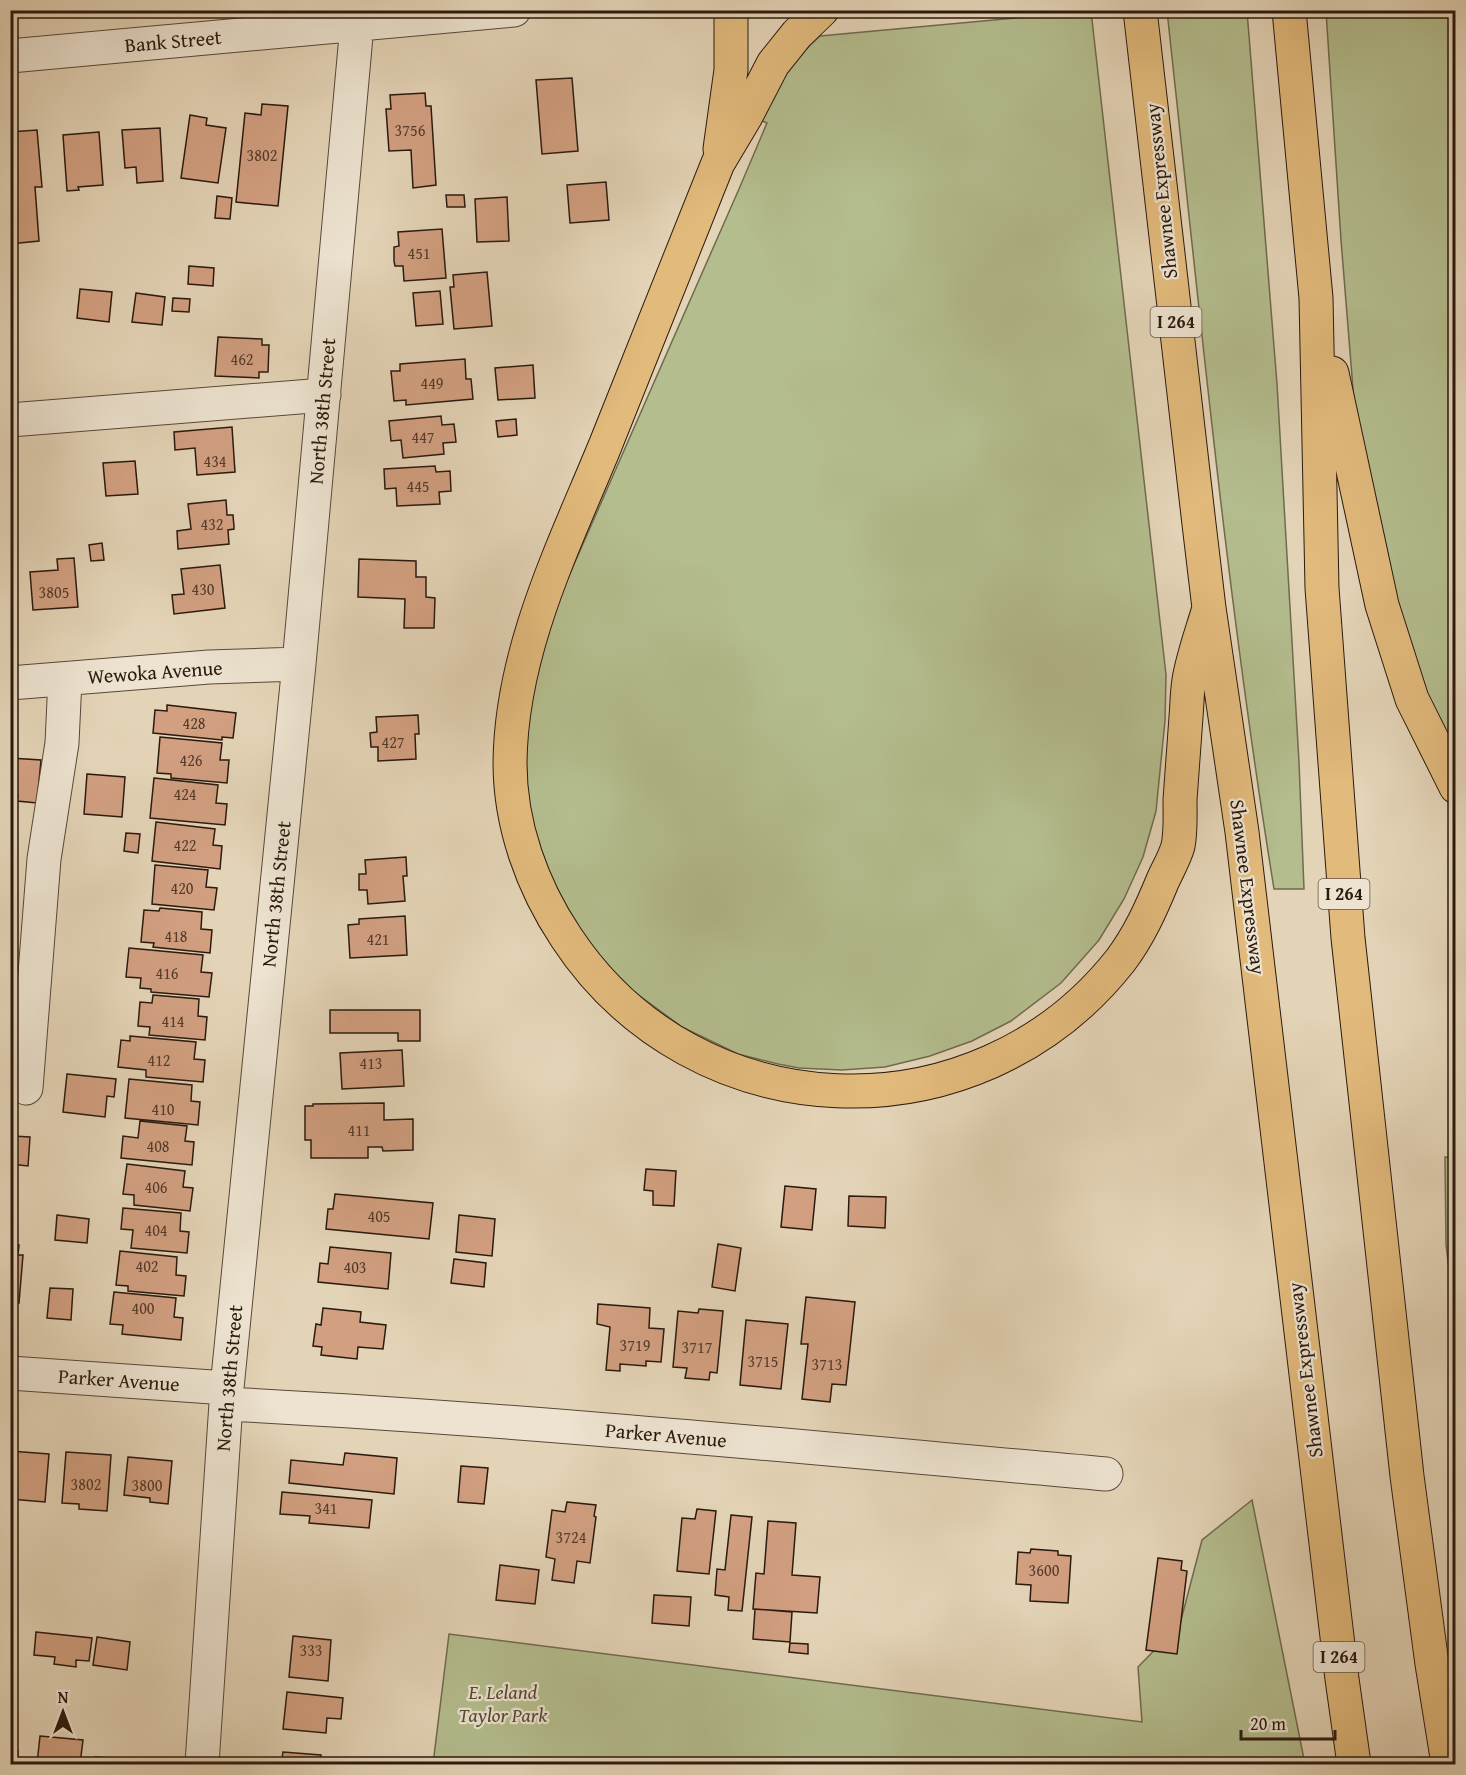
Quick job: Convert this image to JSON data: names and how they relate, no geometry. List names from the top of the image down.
{
  "streets": {
    "highway": ["Shawnee Expressway", "I 264"],
    "street": [
      "Bank Street",
      "North 38th Street",
      "Wewoka Avenue",
      "Parker Avenue"
    ]
  },
  "crossings": [
    ["Bank Street", "North 38th Street"],
    ["North 38th Street", "Wewoka Avenue"],
    ["North 38th Street", "Parker Avenue"]
  ],
  "parks": ["E. Leland Taylor Park"],
  "house_numbers": [
    "3756",
    "3802",
    "451",
    "462",
    "449",
    "447",
    "434",
    "445",
    "432",
    "430",
    "3805",
    "428",
    "427",
    "426",
    "424",
    "422",
    "420",
    "418",
    "421",
    "416",
    "414",
    "412",
    "413",
    "410",
    "411",
    "408",
    "406",
    "405",
    "404",
    "402",
    "403",
    "400",
    "3719",
    "3717",
    "3715",
    "3713",
    "3802",
    "3800",
    "341",
    "3724",
    "3600",
    "333"
  ],
  "scale_bar": "20 m",
  "north": "top"
}
